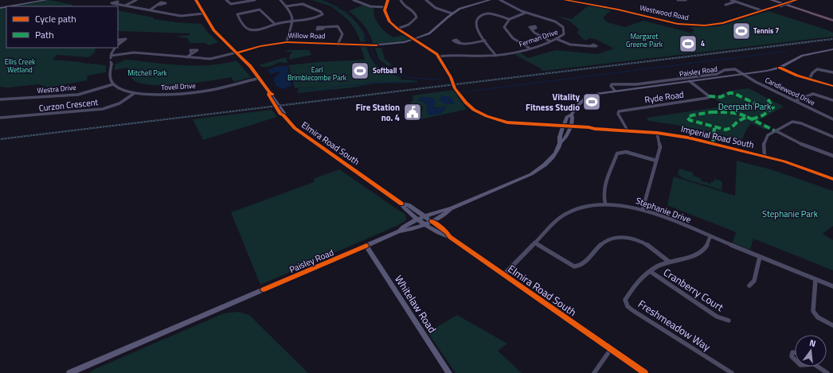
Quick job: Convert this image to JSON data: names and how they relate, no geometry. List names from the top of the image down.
{
  "streets": {
    "street": [
      "Westwood Road",
      "Willow Road",
      "Ferman Drive",
      "Paisley Road",
      "Tovell Drive",
      "Westra Drive",
      "Candlewood Drive",
      "Ryde Road",
      "Curzon Crescent",
      "Imperial Road South",
      "Elmira Road South",
      "Stephanie Drive",
      "Cranberry Court",
      "Whitelaw Road",
      "Freshmeadow Way"
    ]
  },
  "crossings": [
    ["Willow Road", "Elmira Road South"],
    ["Ferman Drive", "Imperial Road South"],
    ["Paisley Road", "Candlewood Drive"],
    ["Paisley Road", "Ryde Road"],
    ["Paisley Road", "Imperial Road South"],
    ["Paisley Road", "Elmira Road South"],
    ["Paisley Road", "Whitelaw Road"],
    ["Tovell Drive", "Westra Drive"],
    ["Tovell Drive", "Curzon Crescent"],
    ["Tovell Drive", "Elmira Road South"],
    ["Ryde Road", "Imperial Road South"],
    ["Elmira Road South", "Stephanie Drive"],
    ["Stephanie Drive", "Freshmeadow Way"],
    ["Cranberry Court", "Freshmeadow Way"]
  ],
  "parks": [
    "Margaret Greene Park",
    "Ellis Creek Wetland",
    "Earl Brimblecombe Park",
    "Mitchell Park",
    "Deerpath Park",
    "Stephanie Park"
  ],
  "places": {
    "sports": [
      "Tennis 7",
      "4",
      "Softball 1",
      "Vitality Fitness Studio"
    ],
    "public building": ["Fire Station no. 4"]
  },
  "legend": ["Cycle path", "Path"],
  "north": "top"
}
